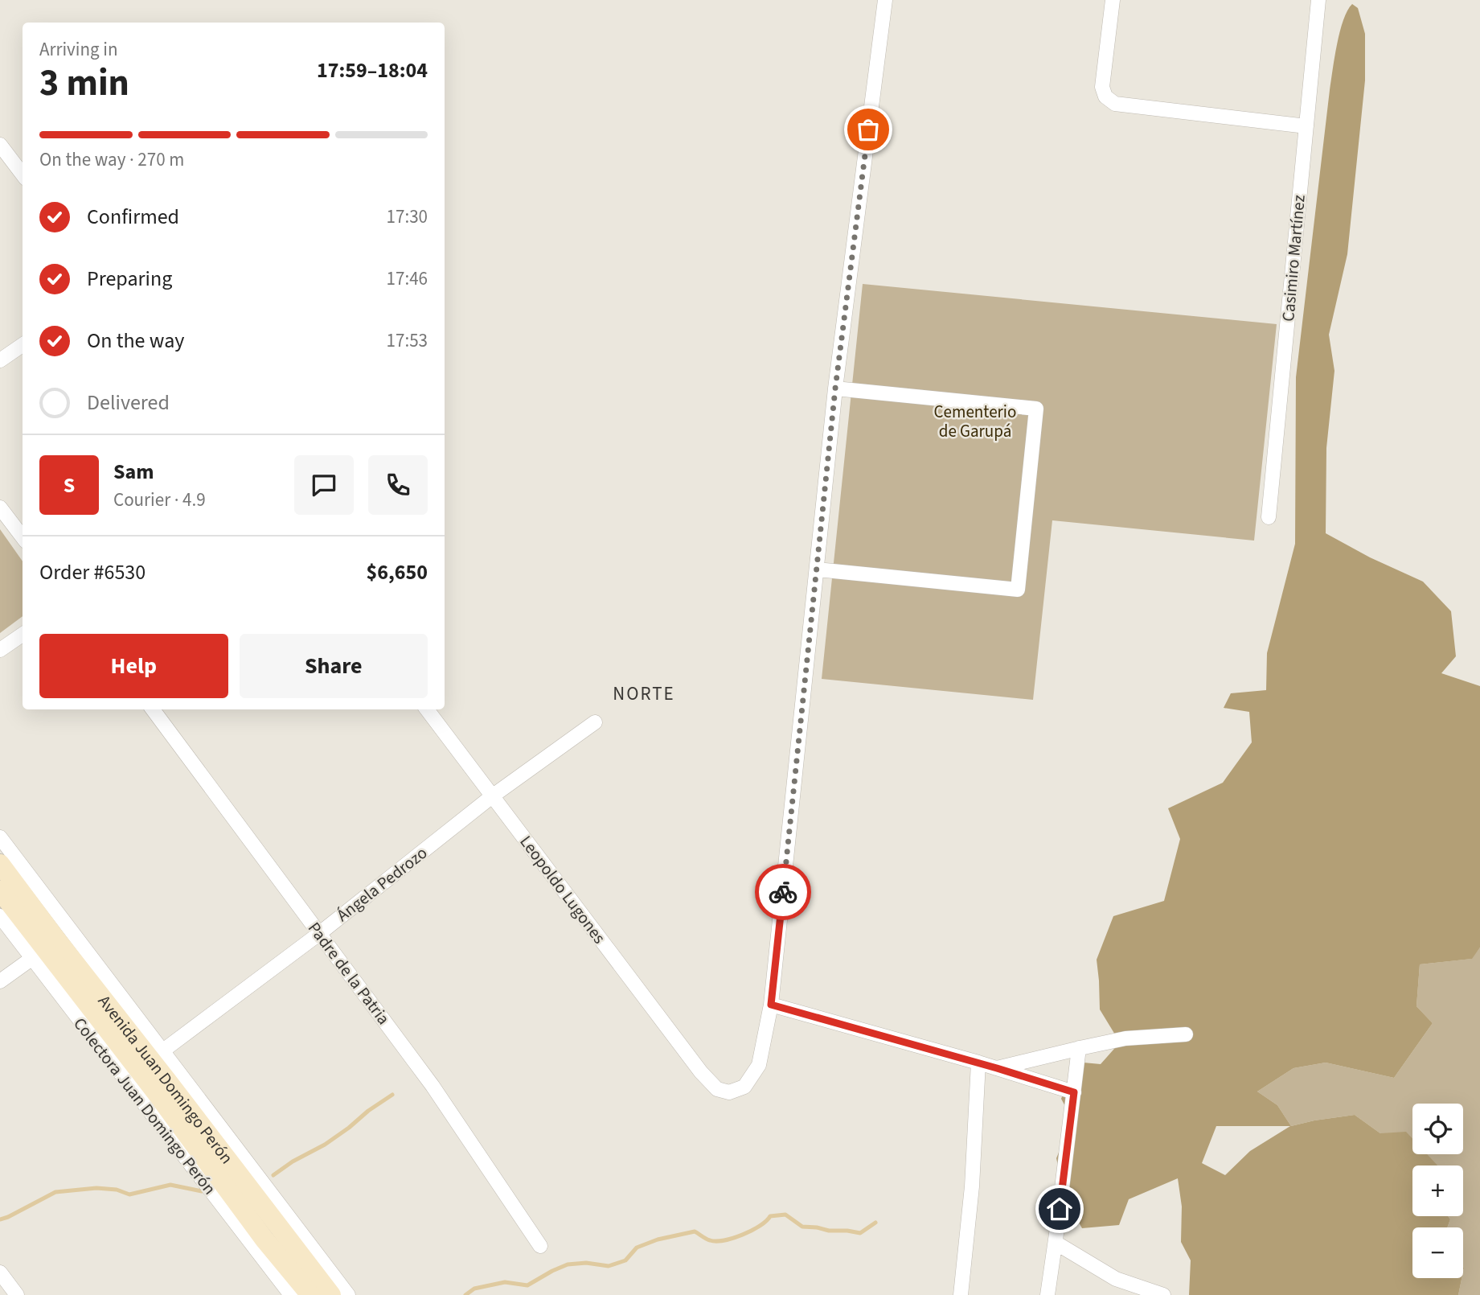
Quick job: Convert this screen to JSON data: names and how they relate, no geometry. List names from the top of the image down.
{
  "streets": {
    "main road": ["Avenida Juan Domingo Perón"],
    "street": [
      "Casimiro Martínez",
      "Ángela Pedrozo",
      "Leopoldo Lugones",
      "Padre de la Patria",
      "Colectora Juan Domingo Perón"
    ]
  },
  "crossings": [
    ["Ángela Pedrozo", "Leopoldo Lugones"],
    ["Ángela Pedrozo", "Padre de la Patria"]
  ],
  "districts": ["NORTE"],
  "parks": ["Cementerio de Garupá"],
  "page": {
    "heading": ["3 min", "Arriving in", "17:59–18:04"],
    "panel": [
      "Sam",
      "Courier · 4.9",
      "Order #6530",
      "$6,650"
    ],
    "bar": "On the way · 270 m",
    "list": [
      ["Confirmed", "17:30"],
      ["Preparing", "17:46"],
      ["On the way", "17:53"],
      "Delivered"
    ],
    "round": "S",
    "buttons": ["Help", "Share"],
    "map_buttons": ["+", "−"]
  }
}
